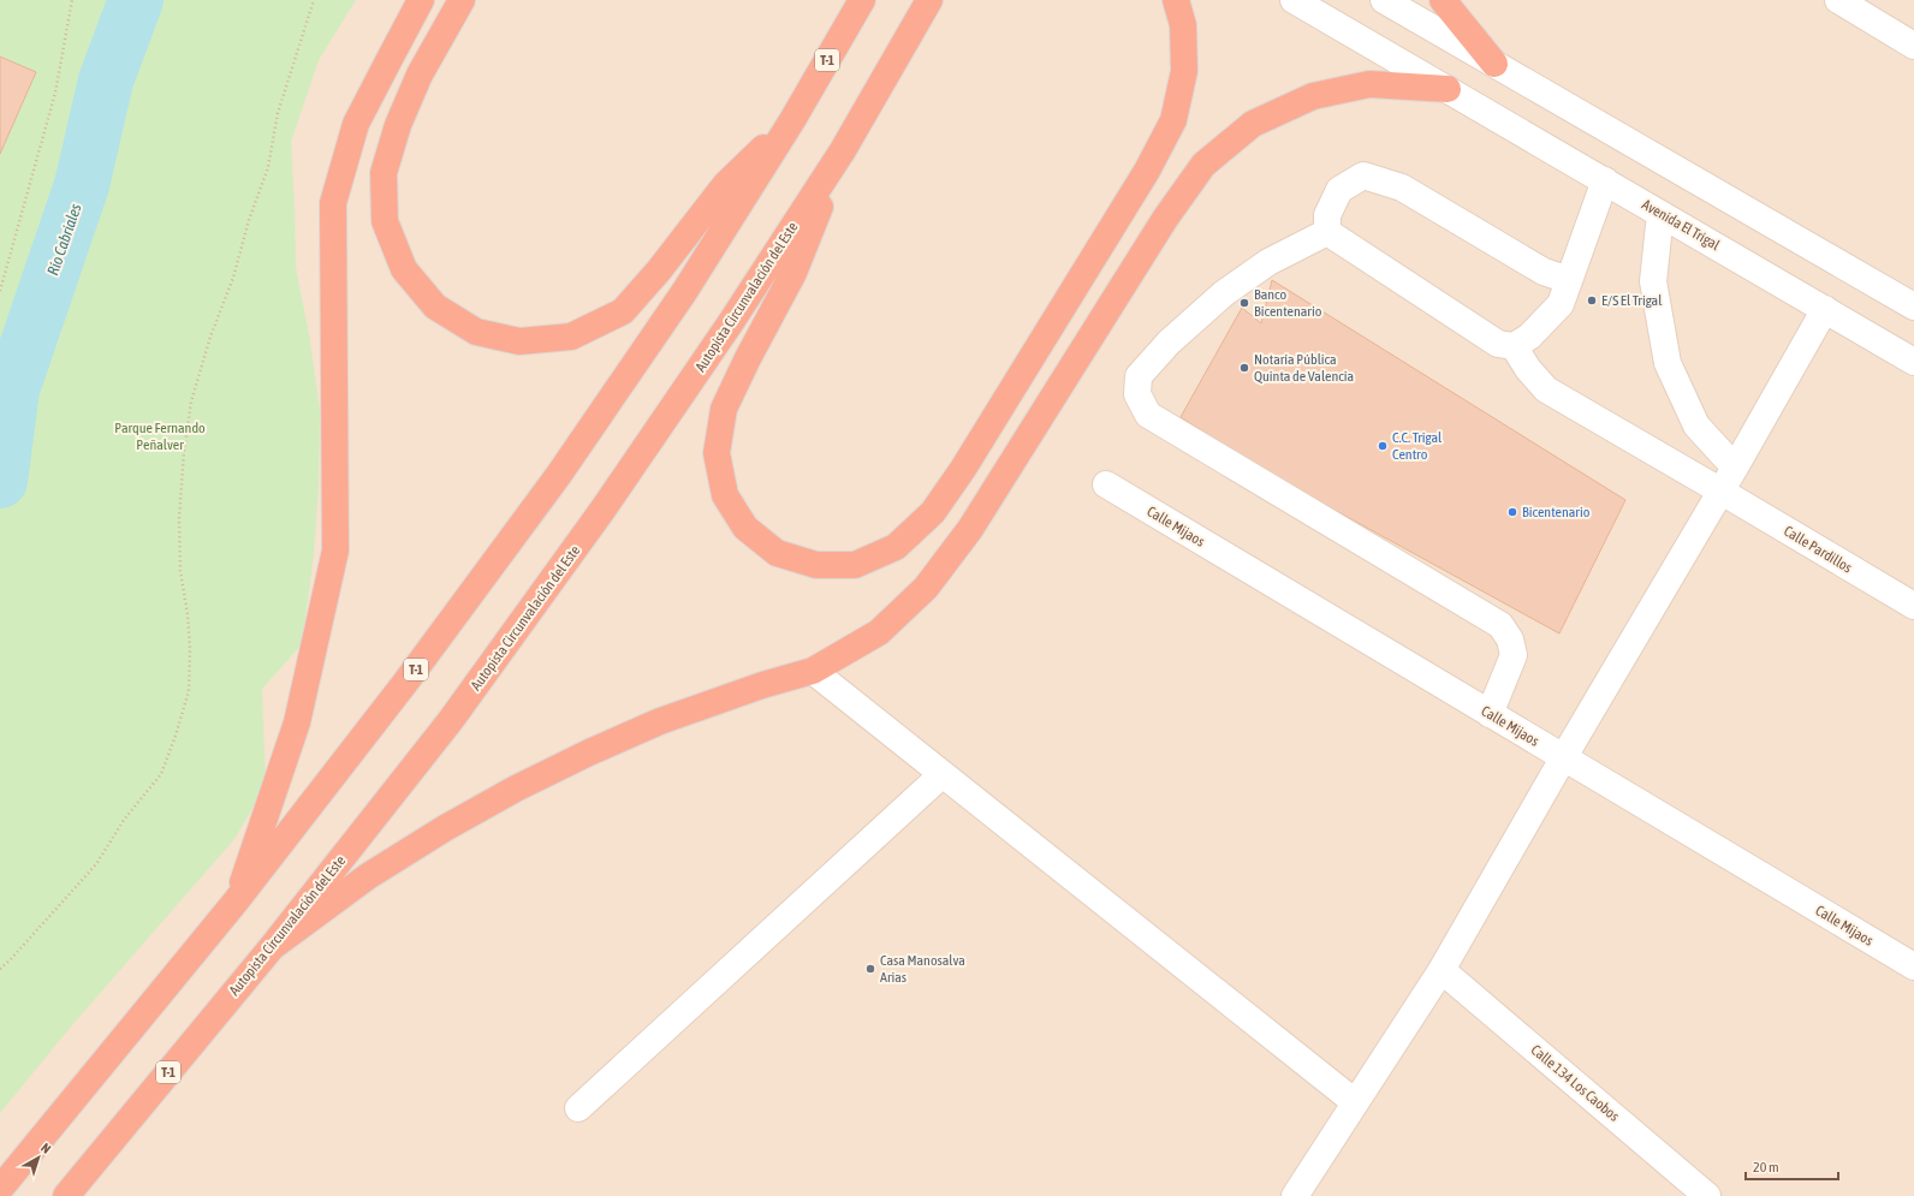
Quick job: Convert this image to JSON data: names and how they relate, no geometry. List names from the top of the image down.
{
  "streets": {
    "highway": ["T-1", "Autopista Circunvalación del Este"],
    "street": [
      "Avenida El Trigal",
      "Calle Mijaos",
      "Calle Pardillos",
      "Calle 134 Los Caobos"
    ]
  },
  "water": ["Río Cabriales"],
  "parks": ["Parque Fernando Peñalver"],
  "places": [
    "E/S El Trigal",
    "Banco Bicentenario",
    "Notaría Pública Quinta de Valencia",
    "C.C. Trigal Centro",
    "Bicentenario",
    "Casa Manosalva Arias"
  ],
  "scale_bar": "20 m",
  "north": "top right"
}
